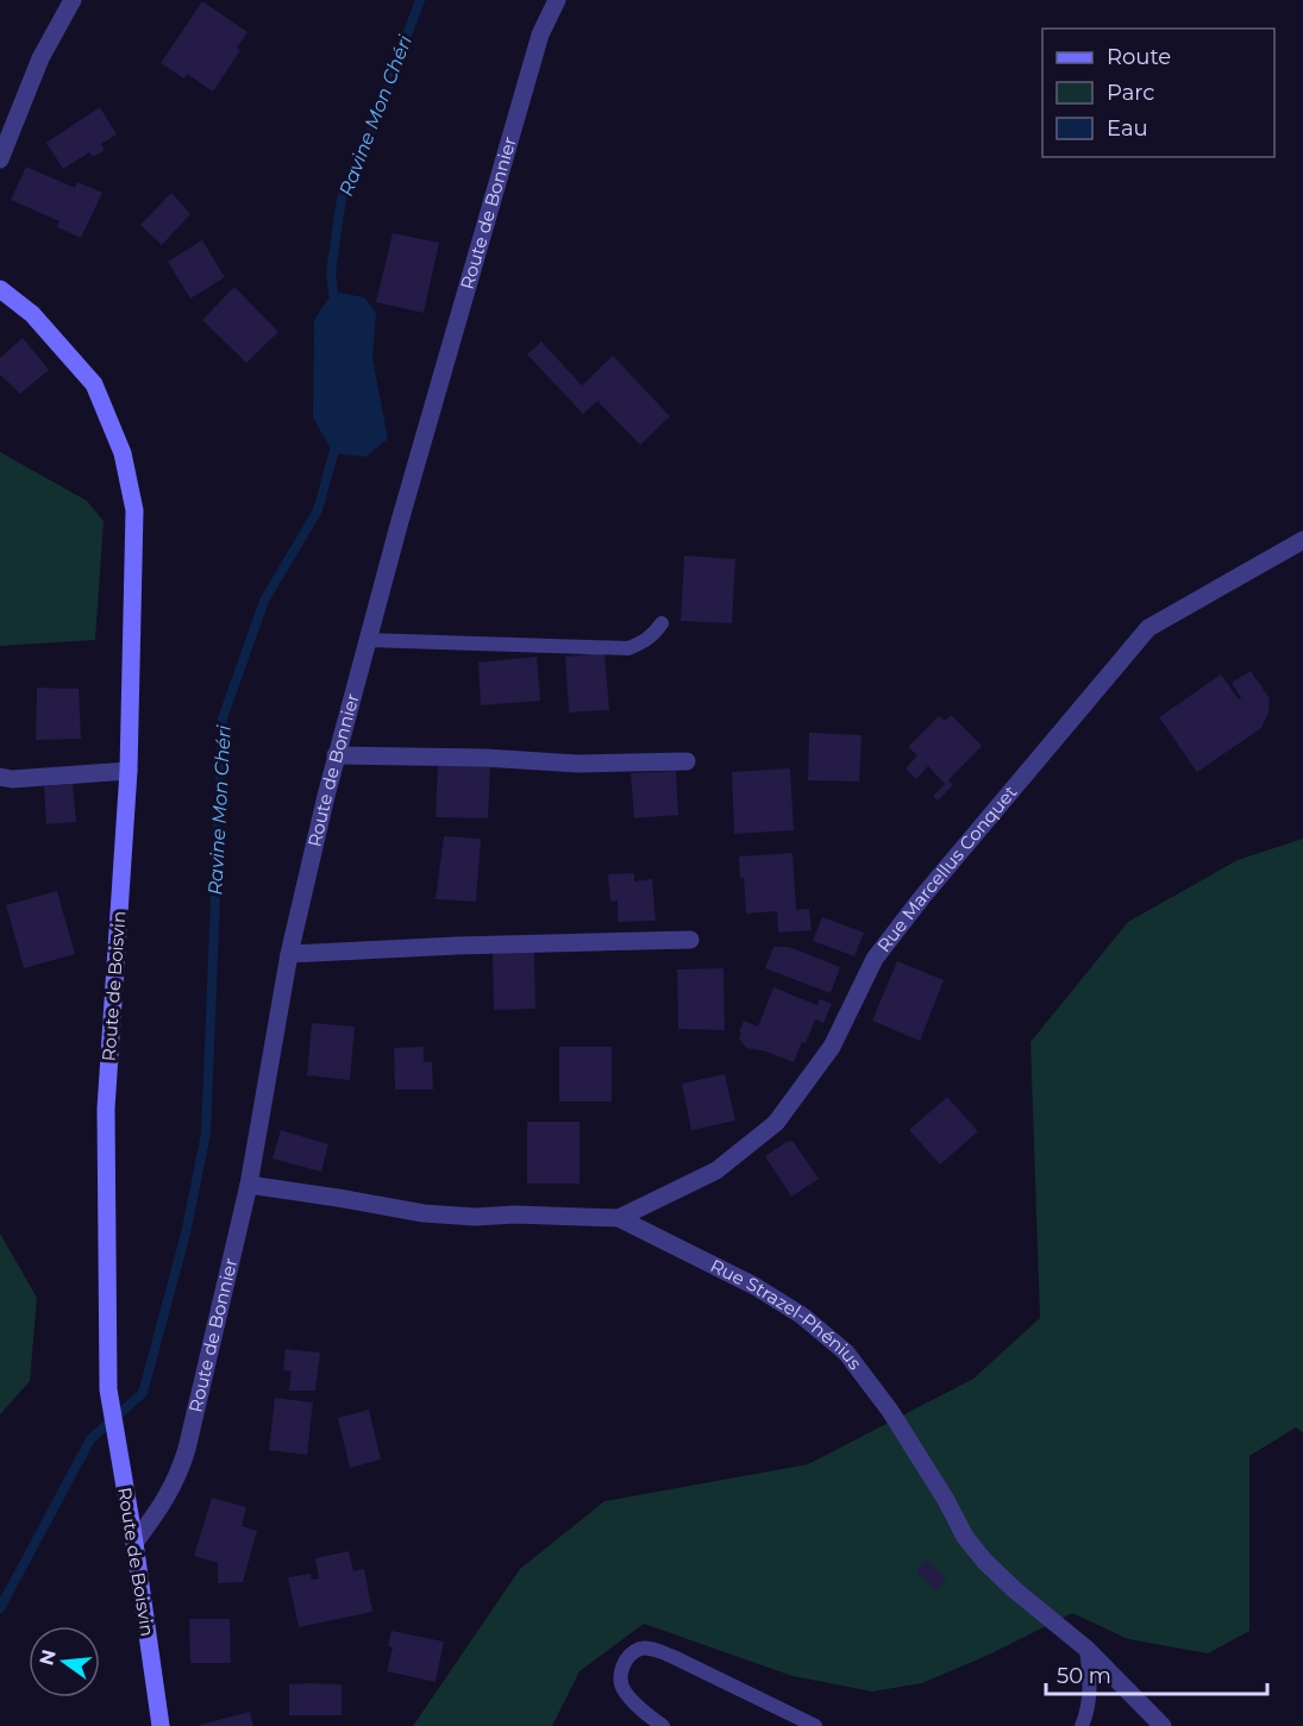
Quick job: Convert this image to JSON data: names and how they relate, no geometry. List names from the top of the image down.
{
  "streets": {
    "main road": ["Route de Boisvin"],
    "street": ["Route de Bonnier", "Rue Marcellus Conquet", "Rue Strazel-Phénius"]
  },
  "crossings": [
    ["Route de Bonnier", "Route de Boisvin"],
    ["Route de Bonnier", "Rue Strazel-Phénius"],
    ["Rue Marcellus Conquet", "Rue Strazel-Phénius"]
  ],
  "water": ["Ravine Mon Chéri"],
  "legend": ["Route", "Parc", "Eau"],
  "scale_bar": "50 m",
  "north": "left"
}
